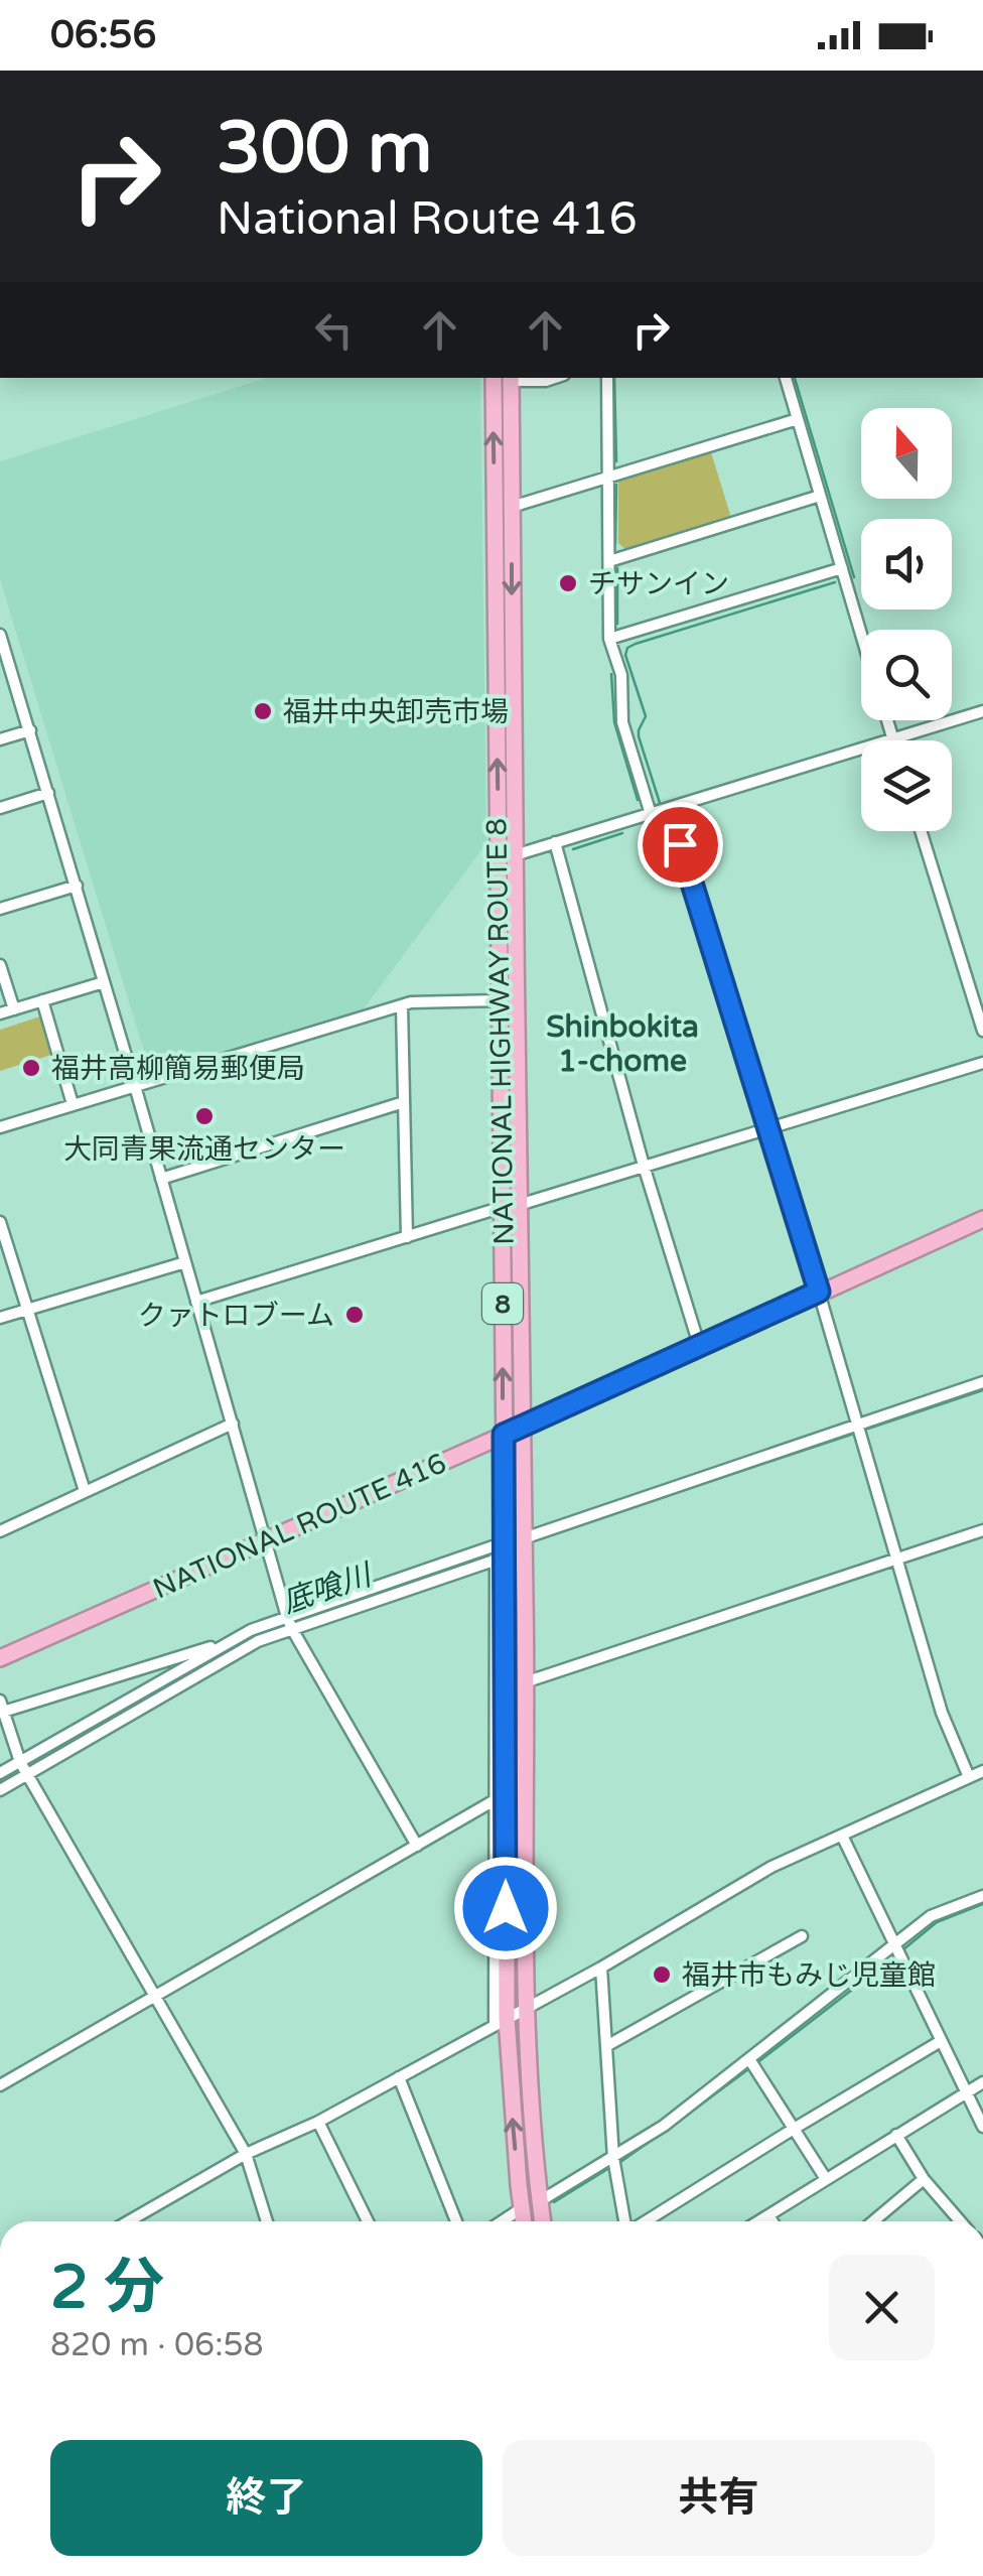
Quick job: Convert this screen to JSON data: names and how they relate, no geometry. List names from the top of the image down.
{
  "streets": {
    "highway": ["NATIONAL HIGHWAY ROUTE 8", "8", "NATIONAL ROUTE 416"]
  },
  "crossings": [
    ["NATIONAL HIGHWAY ROUTE 8", "8"],
    ["NATIONAL HIGHWAY ROUTE 8", "NATIONAL ROUTE 416"]
  ],
  "districts": ["Shinbokita 1-chome"],
  "water": ["底喰川"],
  "places": [
    "チサンイン",
    "福井中央卸売市場",
    "福井高柳簡易郵便局",
    "大同青果流通センター",
    "クァトロブーム",
    "福井市もみじ児童館"
  ],
  "north": "top",
  "page": {
    "status": "06:56",
    "turn": ["300 m", "National Route 416"],
    "heading": ["2 分", "820 m · 06:58"],
    "buttons": ["終了", "共有"]
  }
}
